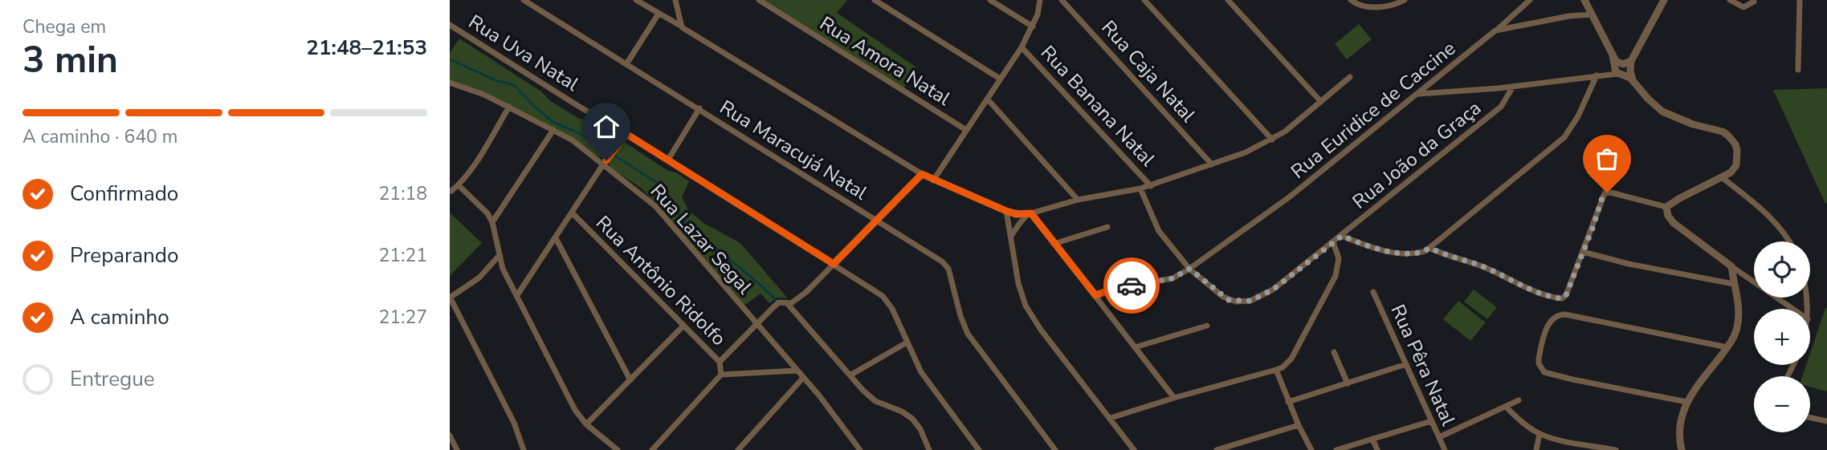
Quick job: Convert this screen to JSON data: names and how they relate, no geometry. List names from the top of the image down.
{
  "streets": {
    "street": [
      "Rua Uva Natal",
      "Rua Amora Natal",
      "Rua Caja Natal",
      "Rua Banana Natal",
      "Rua Euridice de Caccine",
      "Rua Maracujá Natal",
      "Rua João da Graça",
      "Rua Lazar Segal",
      "Rua Antônio Ridolfo",
      "Rua Pêra Natal"
    ]
  },
  "crossings": [
    ["Rua Euridice de Caccine", "Rua João da Graça"]
  ],
  "page": {
    "heading": ["3 min", "Chega em", "21:48–21:53"],
    "bar": "A caminho · 640 m",
    "list": [
      ["Confirmado", "21:18"],
      ["Preparando", "21:21"],
      ["A caminho", "21:27"],
      "Entregue"
    ],
    "map_buttons": ["+", "−"]
  }
}
